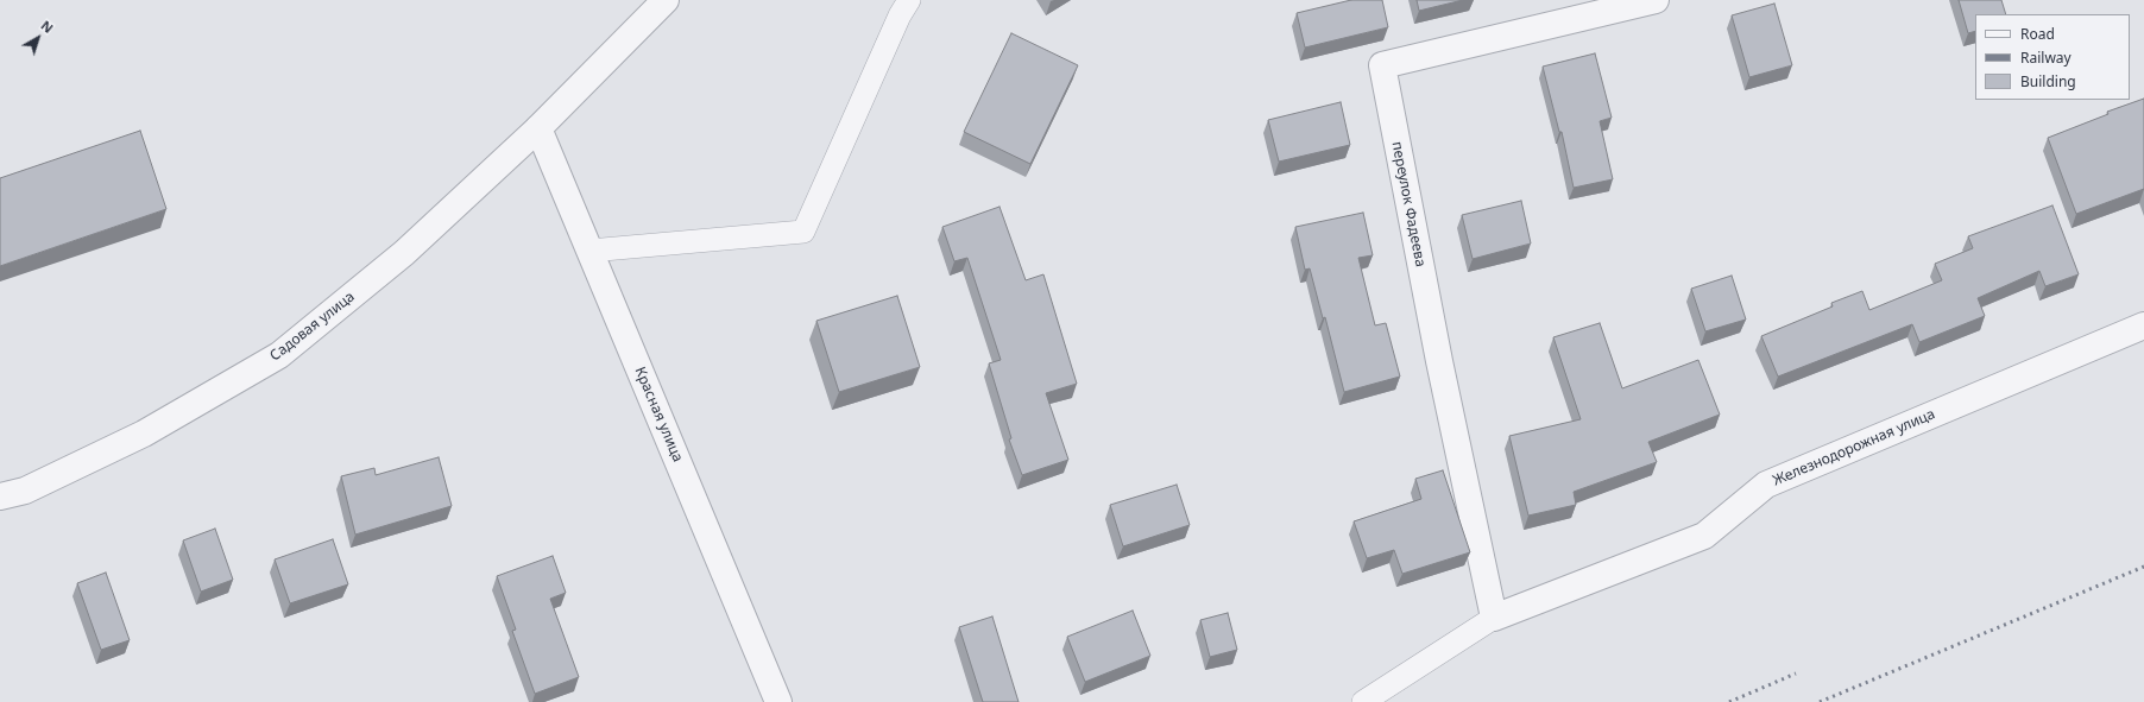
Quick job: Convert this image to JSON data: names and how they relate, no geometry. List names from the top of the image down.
{
  "streets": {
    "street": [
      "переулок Фадеева",
      "Садовая улица",
      "Красная улица",
      "Железнодорожная улица"
    ]
  },
  "crossings": [
    ["переулок Фадеева", "Железнодорожная улица"],
    ["Садовая улица", "Красная улица"]
  ],
  "legend": ["Road", "Railway", "Building"],
  "north": "top right"
}
